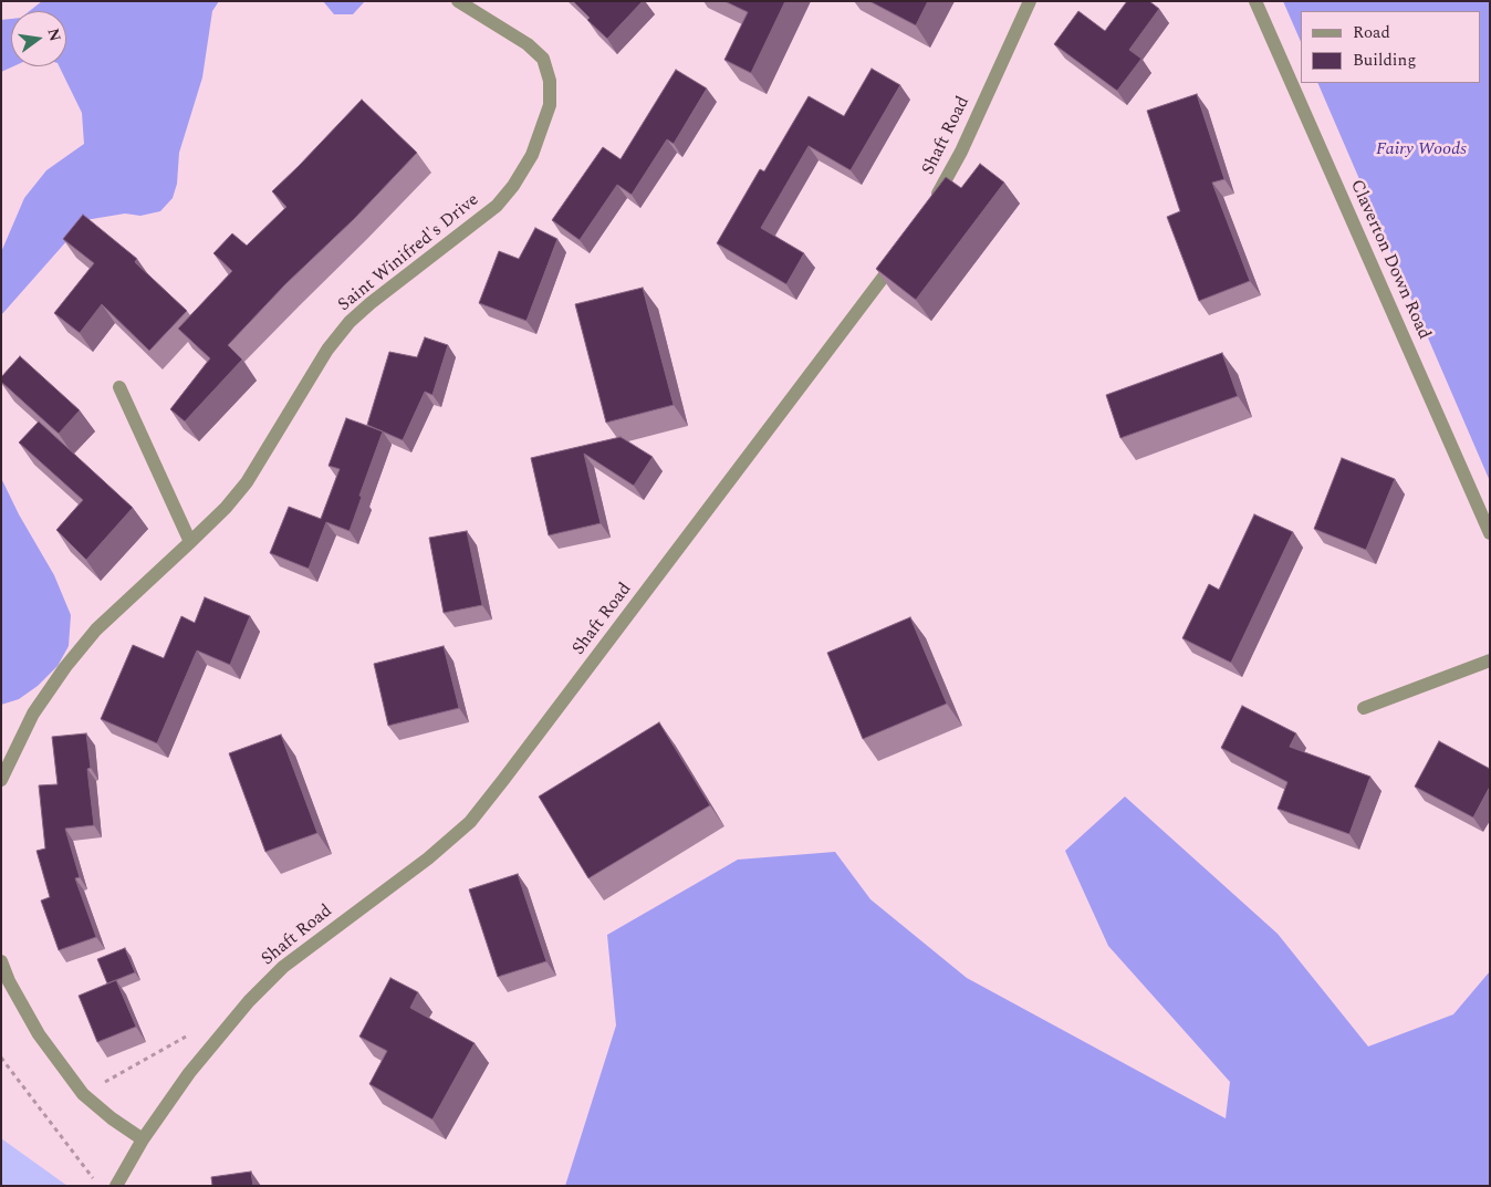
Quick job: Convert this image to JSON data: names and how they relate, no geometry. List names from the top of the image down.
{
  "streets": {
    "street": ["Shaft Road", "Saint Winifred's Drive", "Claverton Down Road"]
  },
  "parks": ["Fairy Woods"],
  "legend": ["Road", "Building"],
  "north": "right"
}
